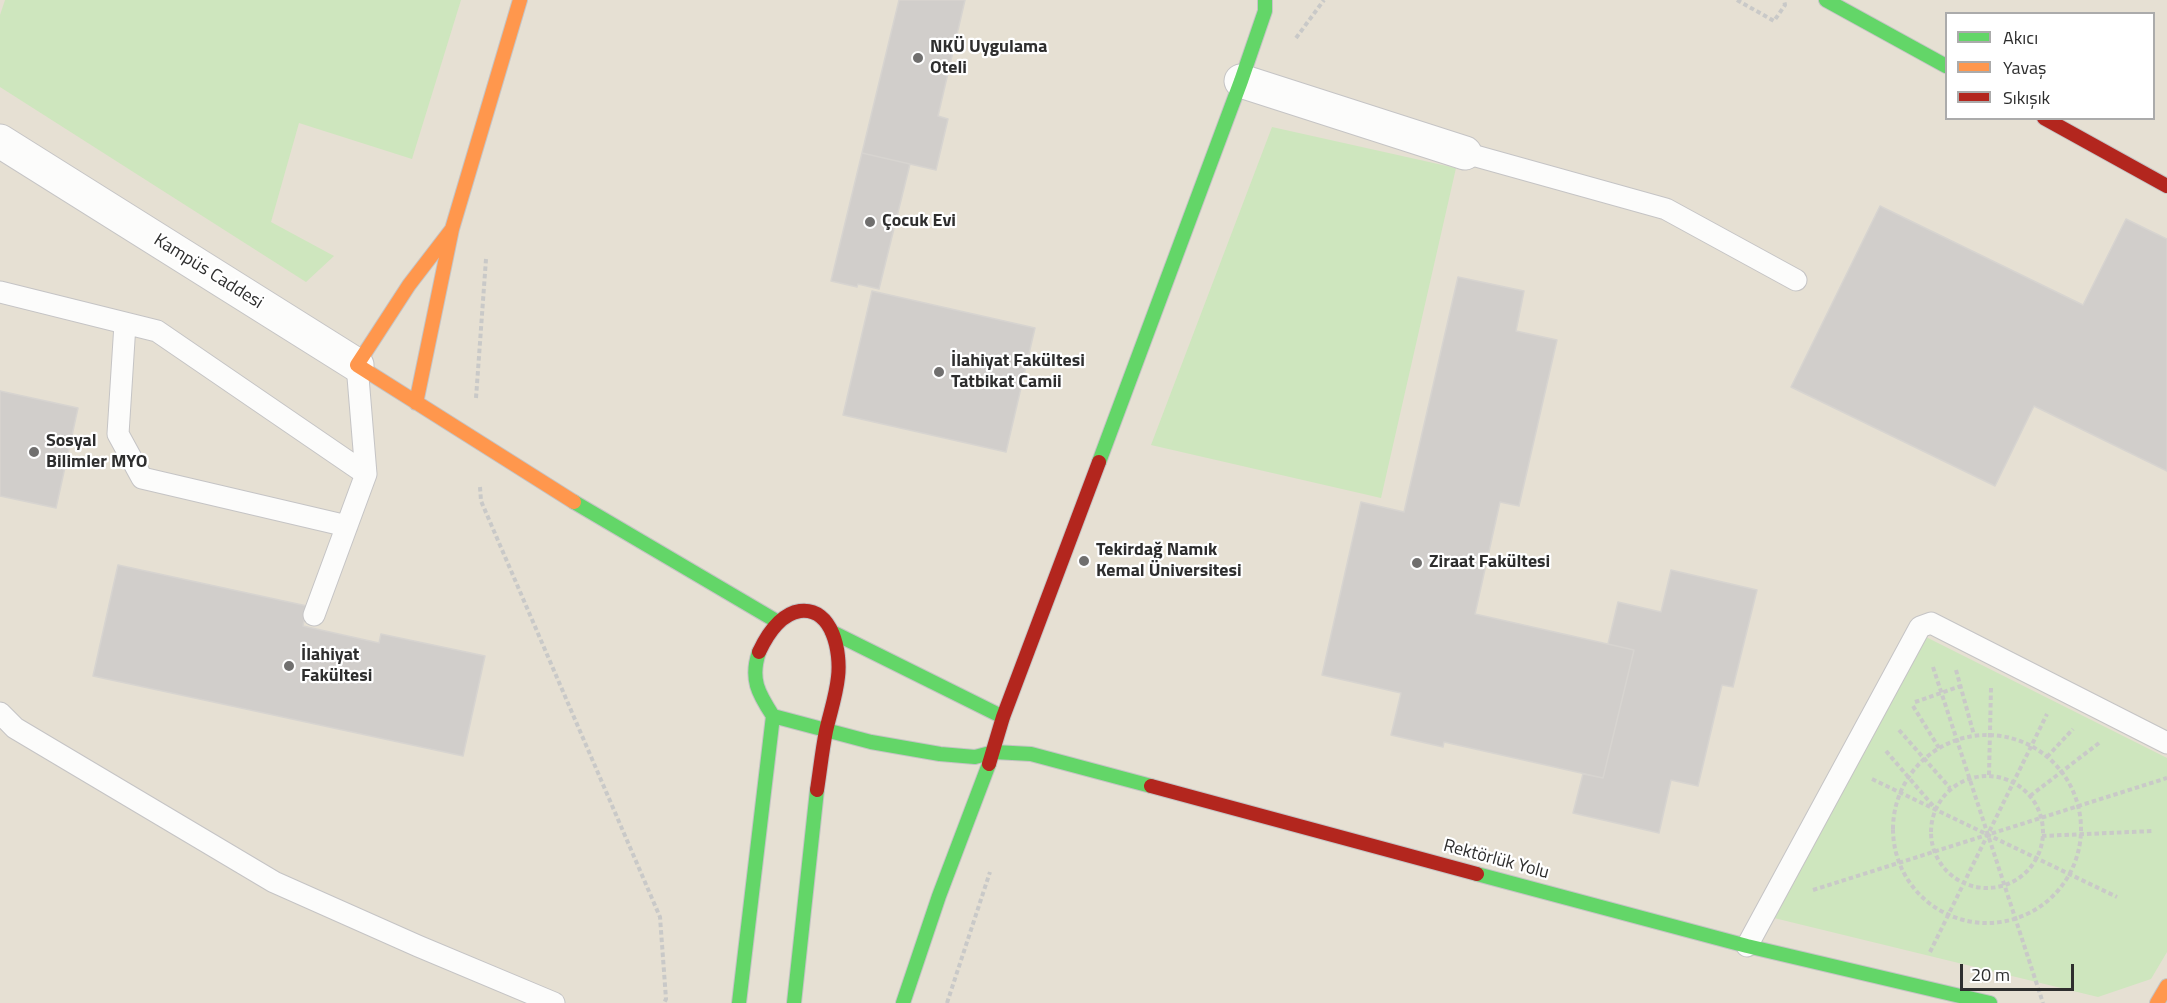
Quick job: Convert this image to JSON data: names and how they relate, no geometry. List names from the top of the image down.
{
  "streets": {
    "street": ["Kampüs Caddesi", "Rektörlük Yolu"]
  },
  "crossings": [
    ["Kampüs Caddesi", "Rektörlük Yolu"]
  ],
  "places": [
    "NKÜ Uygulama Oteli",
    "Çocuk Evi",
    "İlahiyat Fakültesi Tatbikat Camii",
    "Sosyal Bilimler MYO",
    "Tekirdağ Namık Kemal Üniversitesi",
    "Ziraat Fakültesi",
    "İlahiyat Fakültesi"
  ],
  "legend": ["Akıcı", "Yavaş", "Sıkışık"],
  "scale_bar": "20 m"
}
